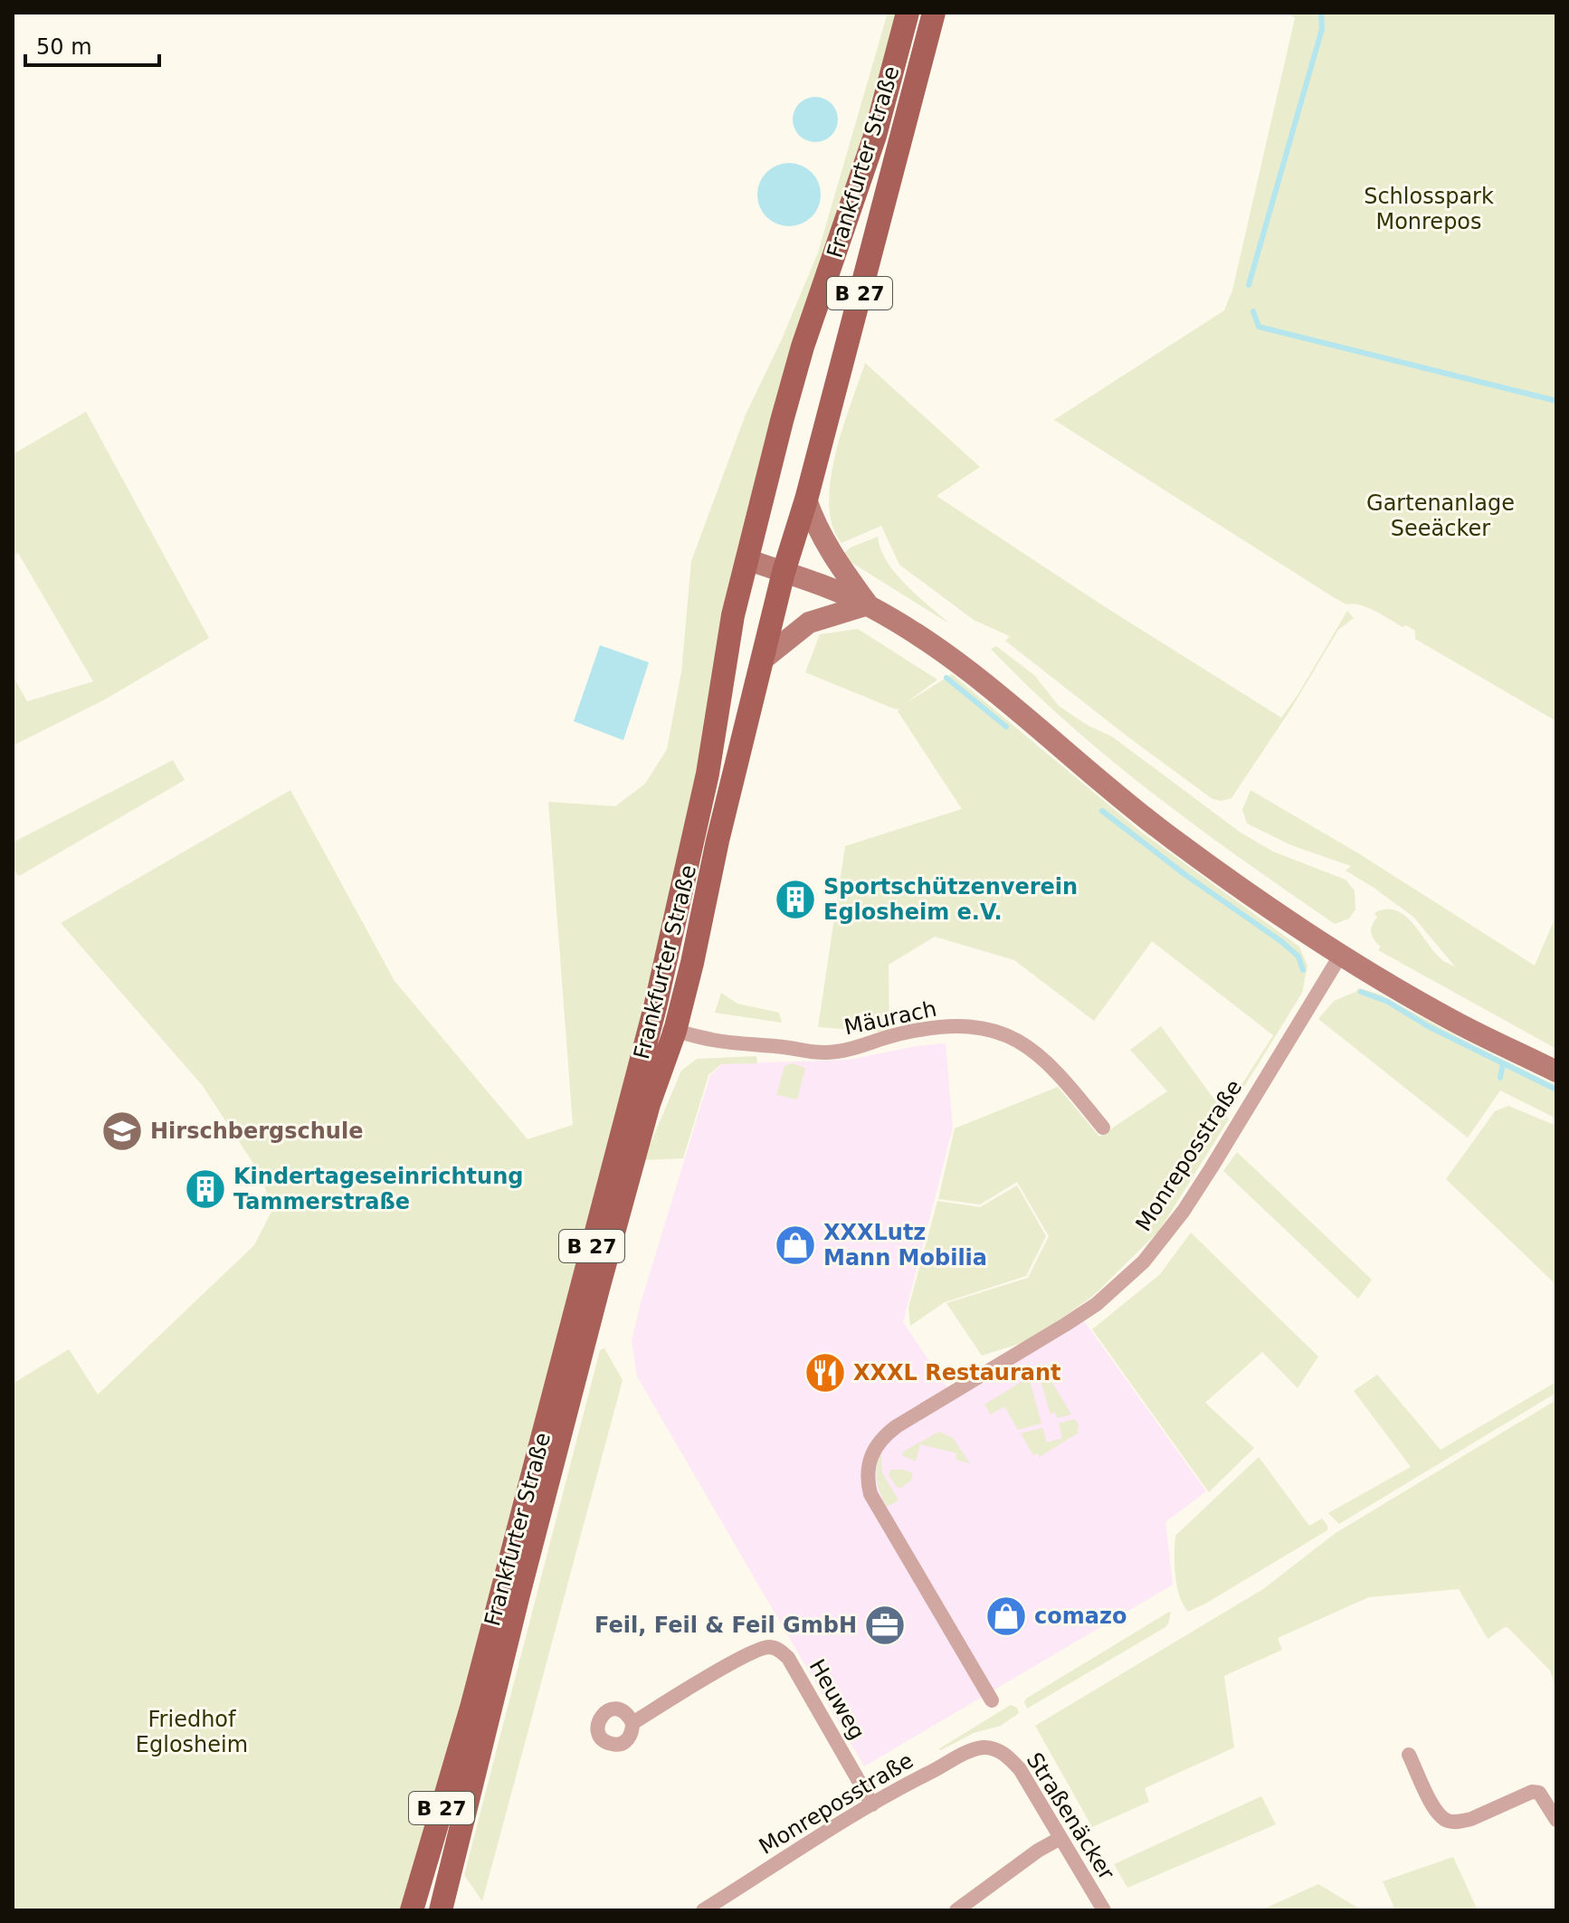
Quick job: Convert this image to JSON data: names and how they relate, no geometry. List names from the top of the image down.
{
  "streets": {
    "main road": ["Frankfurter Straße", "B 27"],
    "street": [
      "Mäurach",
      "Monreposstraße",
      "Heuweg",
      "Straßenäcker"
    ]
  },
  "crossings": [
    ["Frankfurter Straße", "Mäurach"],
    ["Monreposstraße", "Heuweg"],
    ["Monreposstraße", "Straßenäcker"]
  ],
  "parks": ["Schlosspark Monrepos", "Gartenanlage Seeäcker", "Friedhof Eglosheim"],
  "places": {
    "building": ["Sportschützenverein Eglosheim e.V.", "Kindertageseinrichtung Tammerstraße"],
    "school or university": ["Hirschbergschule"],
    "shop": ["XXXLutz Mann Mobilia", "comazo"],
    "restaurant": ["XXXL Restaurant"],
    "office": ["Feil, Feil & Feil GmbH"]
  },
  "scale_bar": "50 m"
}
